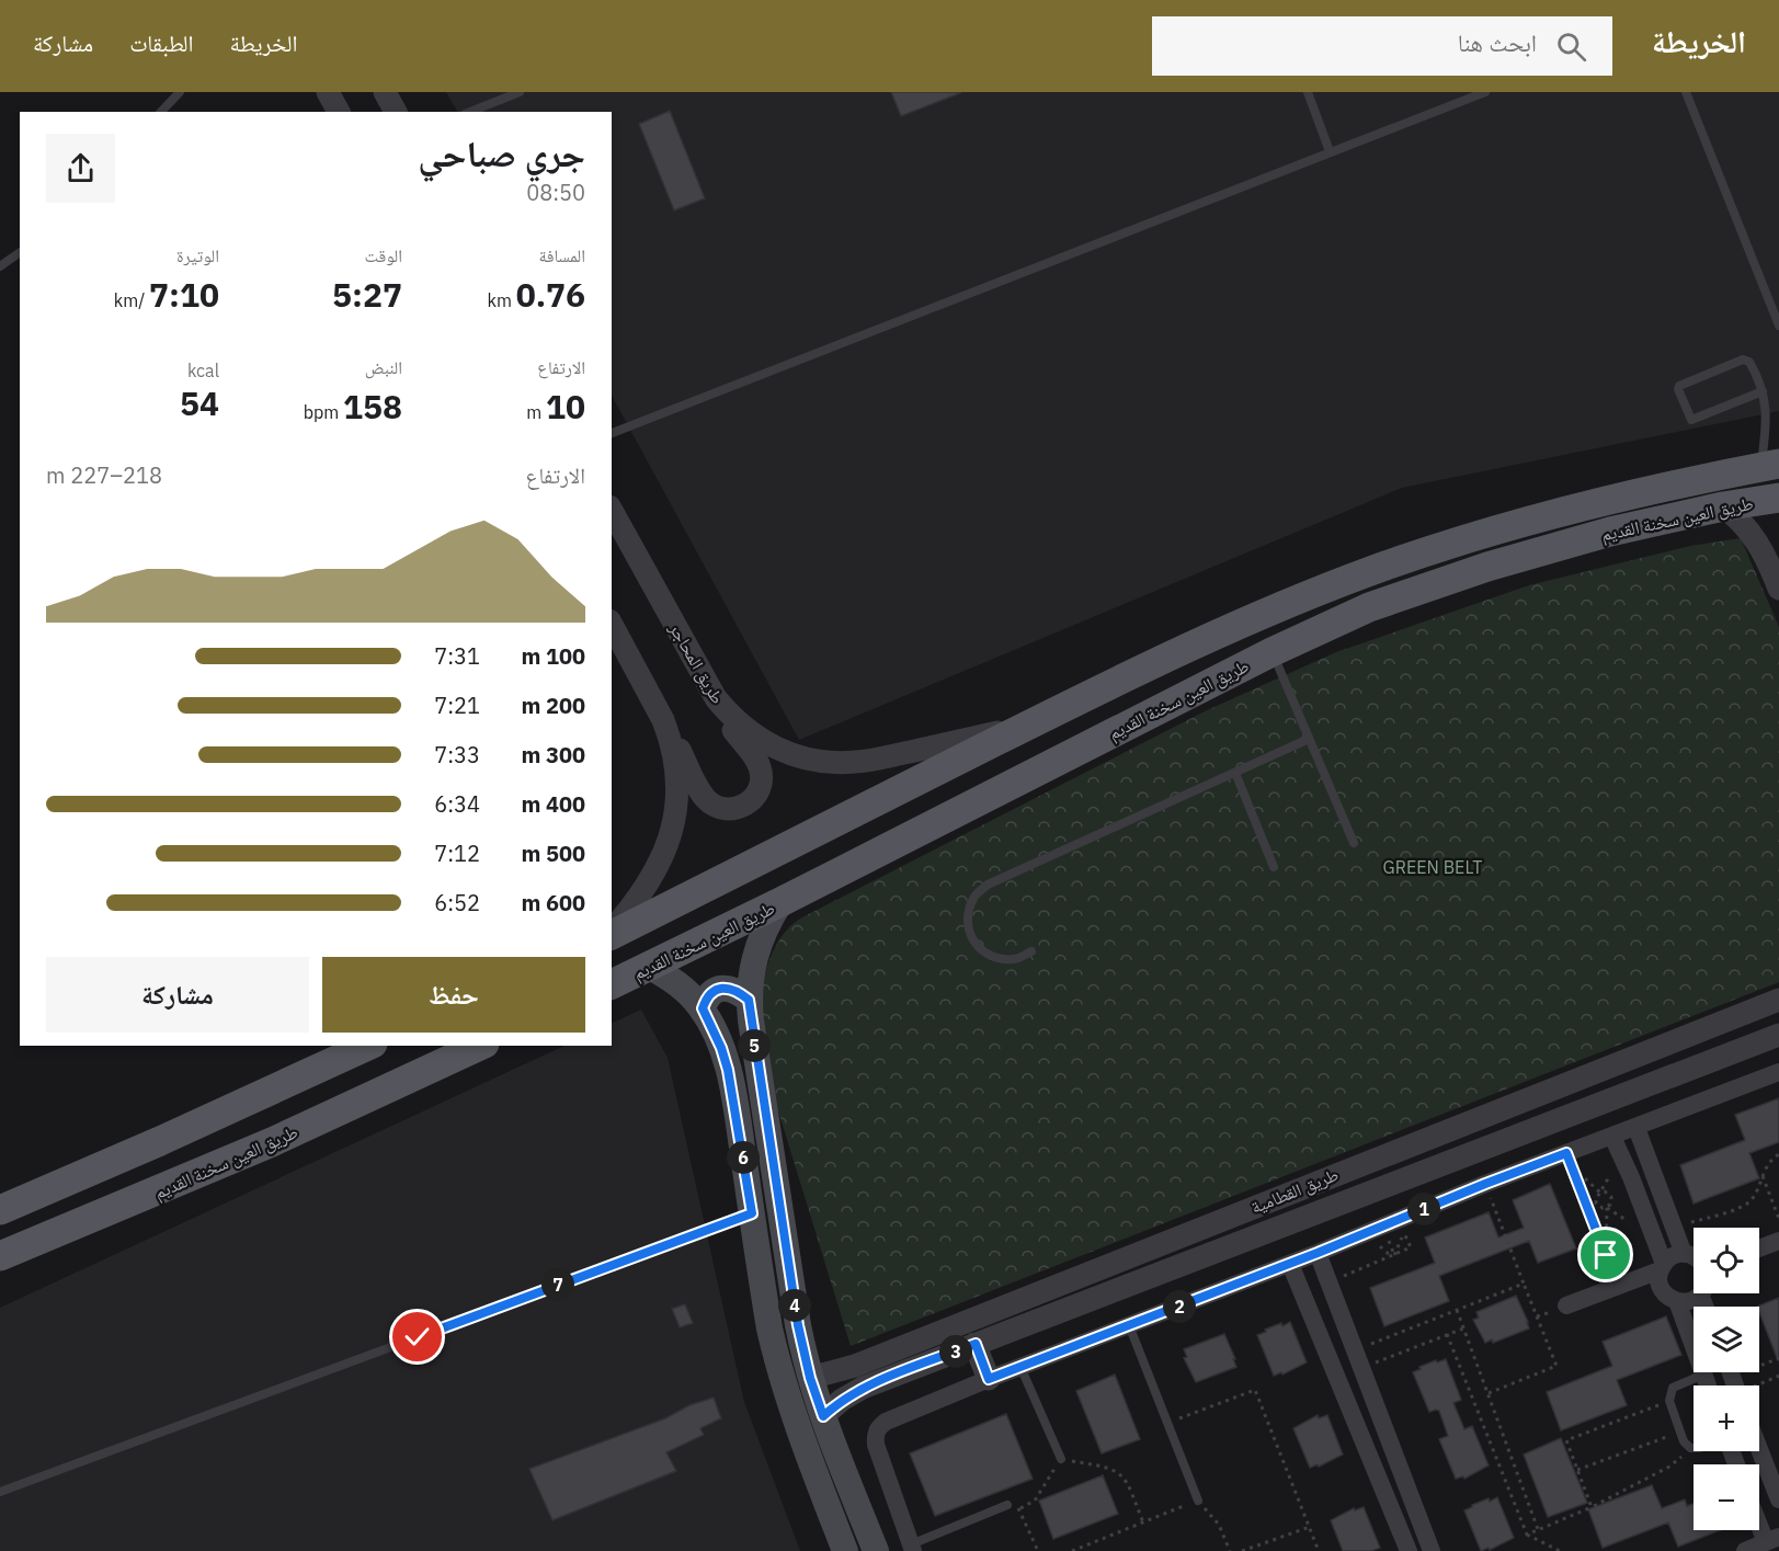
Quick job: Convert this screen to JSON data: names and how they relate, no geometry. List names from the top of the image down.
{
  "streets": {
    "main road": ["طريق العين سخنة القديم"],
    "street": ["طريق المحاجر", "طريق القطامية"]
  },
  "crossings": [
    ["طريق العين سخنة القديم", "طريق المحاجر"]
  ],
  "parks": ["GREEN BELT"],
  "page": {
    "header": "الخريطة",
    "search": "ابحث هنا",
    "nav": ["الخريطة", "الطبقات", "مشاركة"],
    "heading": ["جري صباحي", "08:50"],
    "stats": [
      ["المسافة", "0.76 km"],
      ["الوقت", "5:27"],
      ["الوتيرة", "7:10 /km"],
      ["الارتفاع", "10 m"],
      ["النبض", "158 bpm"],
      ["kcal", "54"]
    ],
    "chart": ["الارتفاع", "218–227 m"],
    "list": [
      {
        "name": "100 m",
        "note": "7:31"
      },
      {
        "name": "200 m",
        "note": "7:21"
      },
      {
        "name": "300 m",
        "note": "7:33"
      },
      {
        "name": "400 m",
        "note": "6:34"
      },
      {
        "name": "500 m",
        "note": "7:12"
      },
      {
        "name": "600 m",
        "note": "6:52"
      }
    ],
    "buttons": ["حفظ", "مشاركة"],
    "pins": [
      "5",
      "6",
      "1",
      "7",
      "4",
      "2",
      "3"
    ],
    "map_buttons": ["+", "−"]
  }
}
